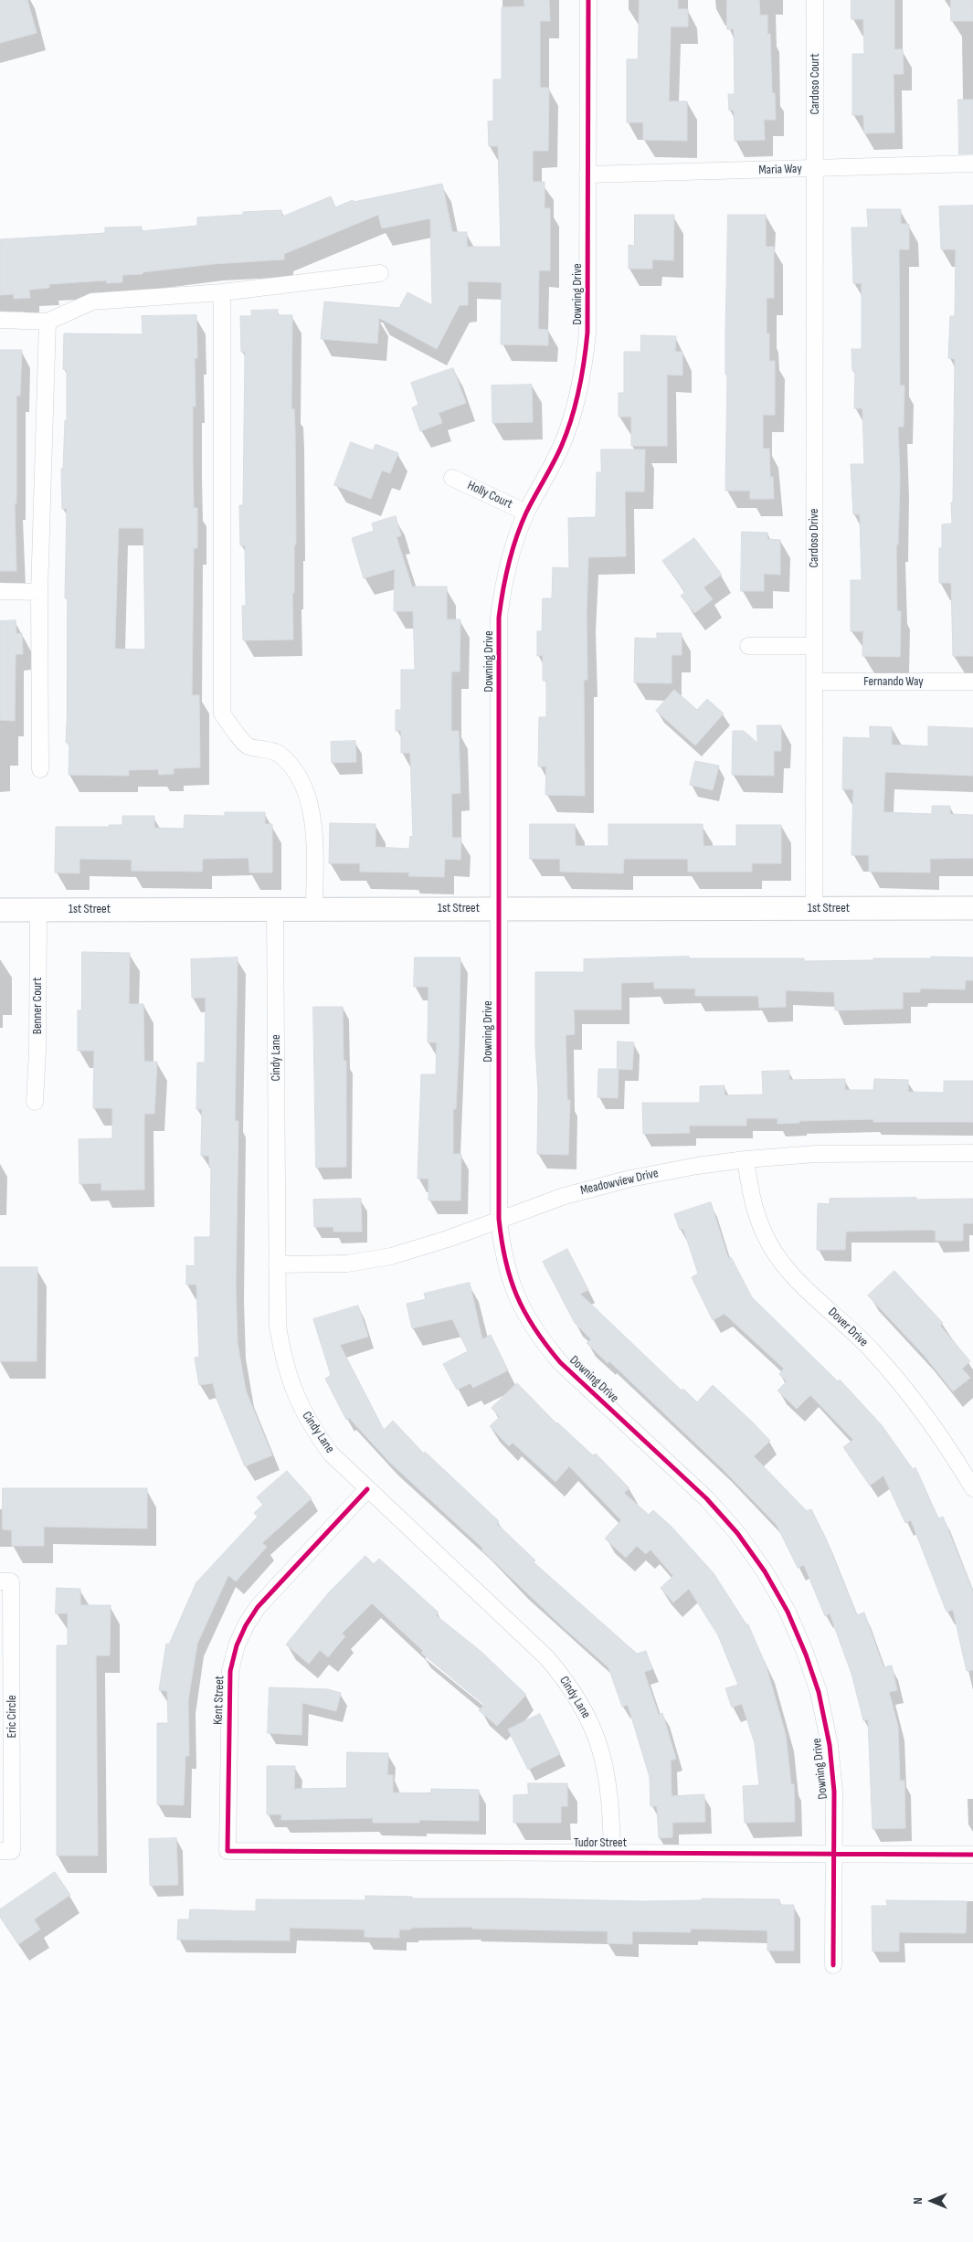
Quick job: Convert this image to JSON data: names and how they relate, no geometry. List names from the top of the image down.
{
  "streets": {
    "street": [
      "Cardoso Court",
      "Maria Way",
      "Downing Drive",
      "Holly Court",
      "Cardoso Drive",
      "Fernando Way",
      "1st Street",
      "Benner Court",
      "Cindy Lane",
      "Meadowview Drive",
      "Dover Drive",
      "Kent Street",
      "Eric Circle",
      "Tudor Street"
    ]
  },
  "crossings": [
    ["Cardoso Court", "Maria Way"],
    ["Cardoso Court", "Cardoso Drive"],
    ["Maria Way", "Downing Drive"],
    ["Maria Way", "Cardoso Drive"],
    ["Downing Drive", "Holly Court"],
    ["Downing Drive", "1st Street"],
    ["Downing Drive", "Meadowview Drive"],
    ["Downing Drive", "Tudor Street"],
    ["Cardoso Drive", "Fernando Way"],
    ["Cardoso Drive", "1st Street"],
    ["1st Street", "Benner Court"],
    ["1st Street", "Cindy Lane"],
    ["Cindy Lane", "Meadowview Drive"],
    ["Cindy Lane", "Kent Street"],
    ["Cindy Lane", "Tudor Street"],
    ["Meadowview Drive", "Dover Drive"],
    ["Kent Street", "Tudor Street"]
  ],
  "north": "left"
}
